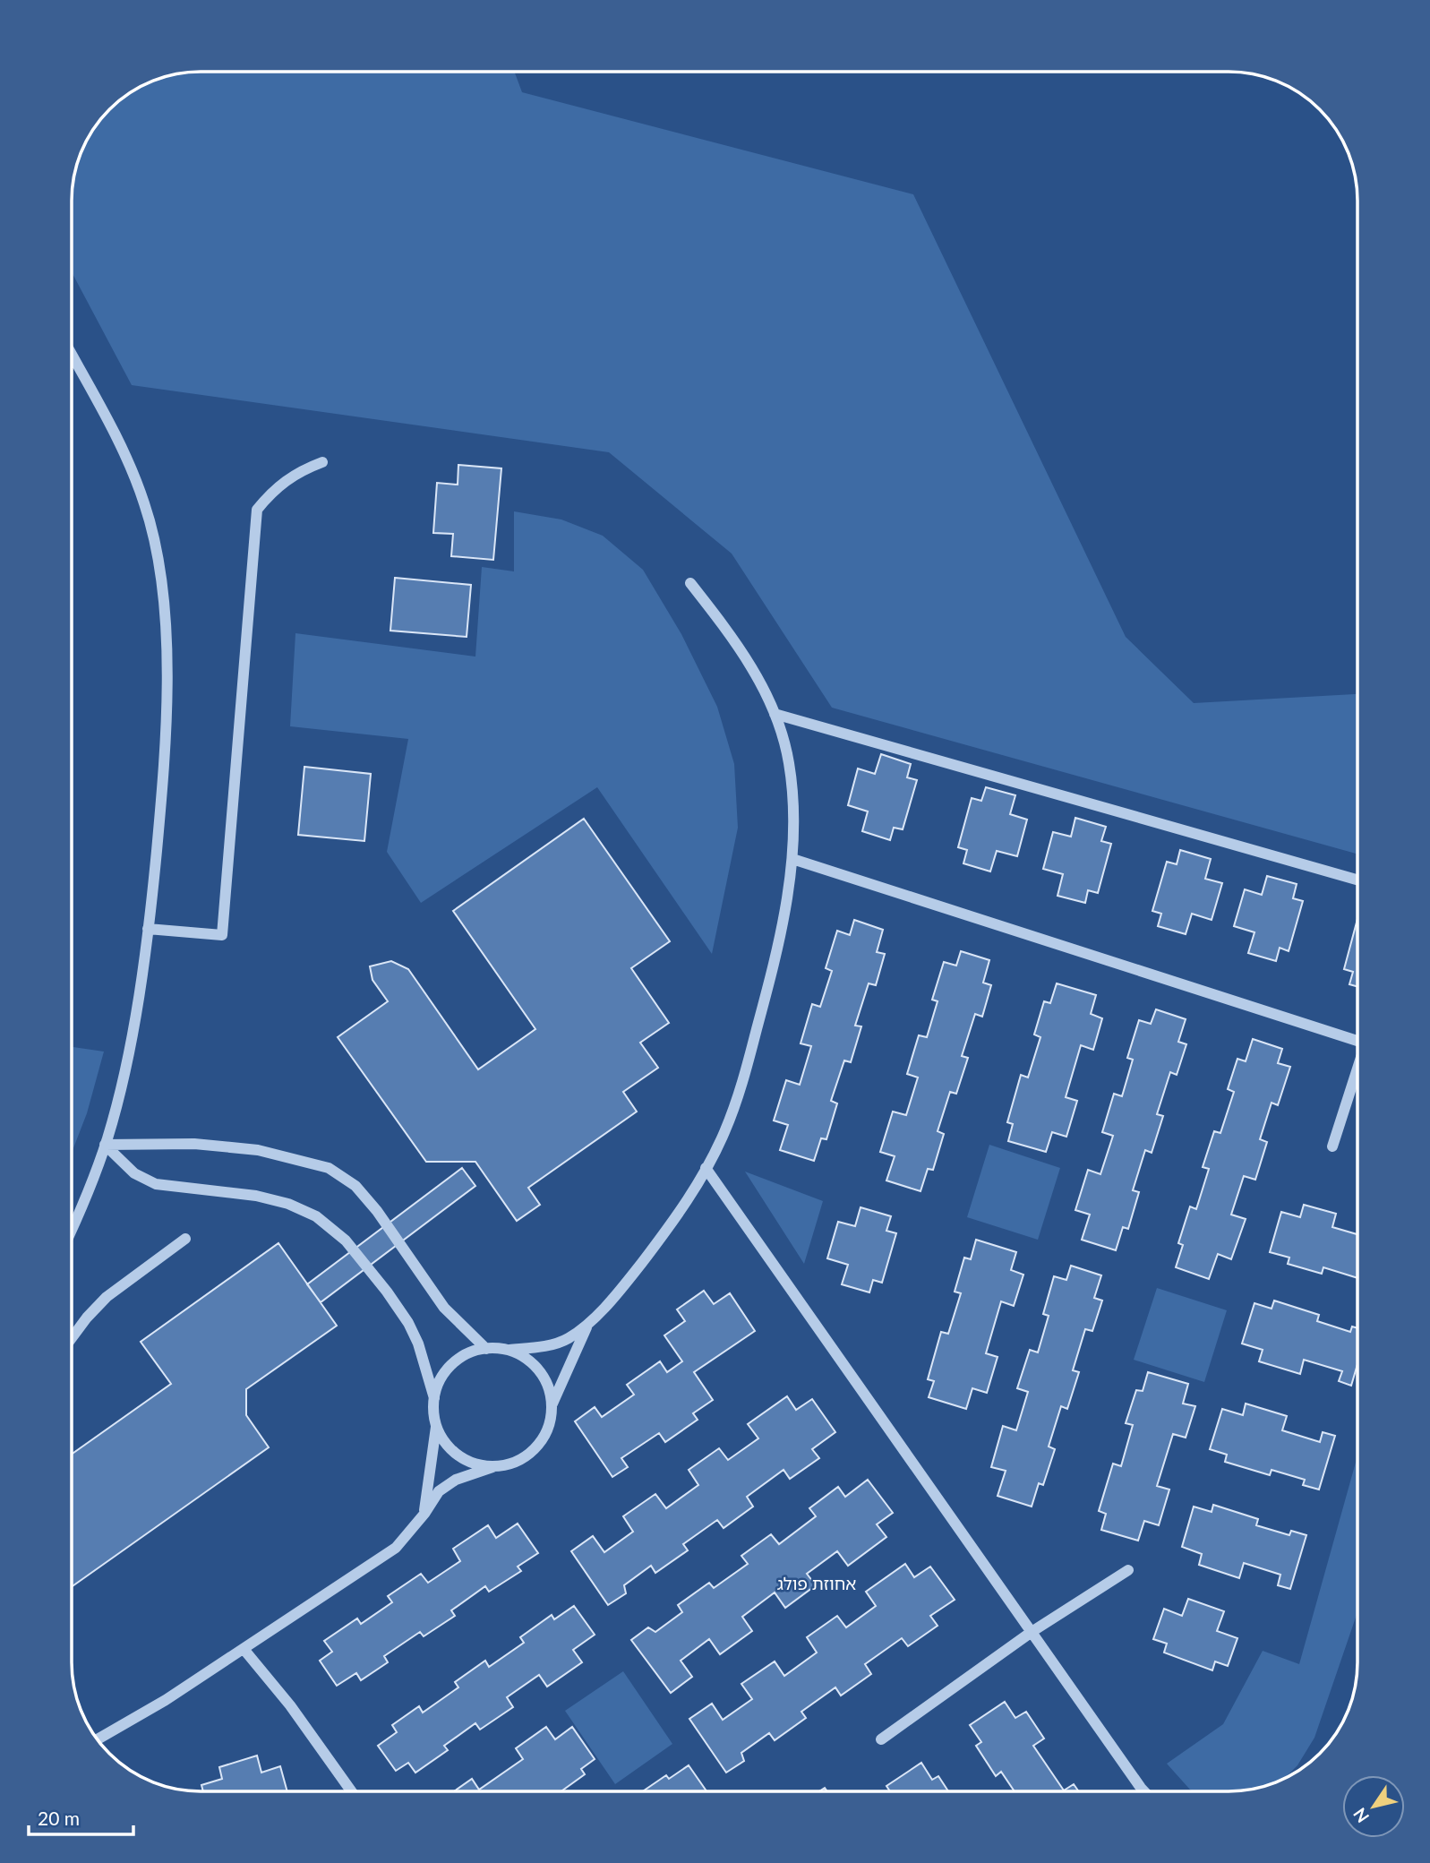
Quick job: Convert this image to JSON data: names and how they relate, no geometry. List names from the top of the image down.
{
  "districts": ["אחוזת פולג"],
  "scale_bar": "20 m",
  "north": "bottom left"
}
